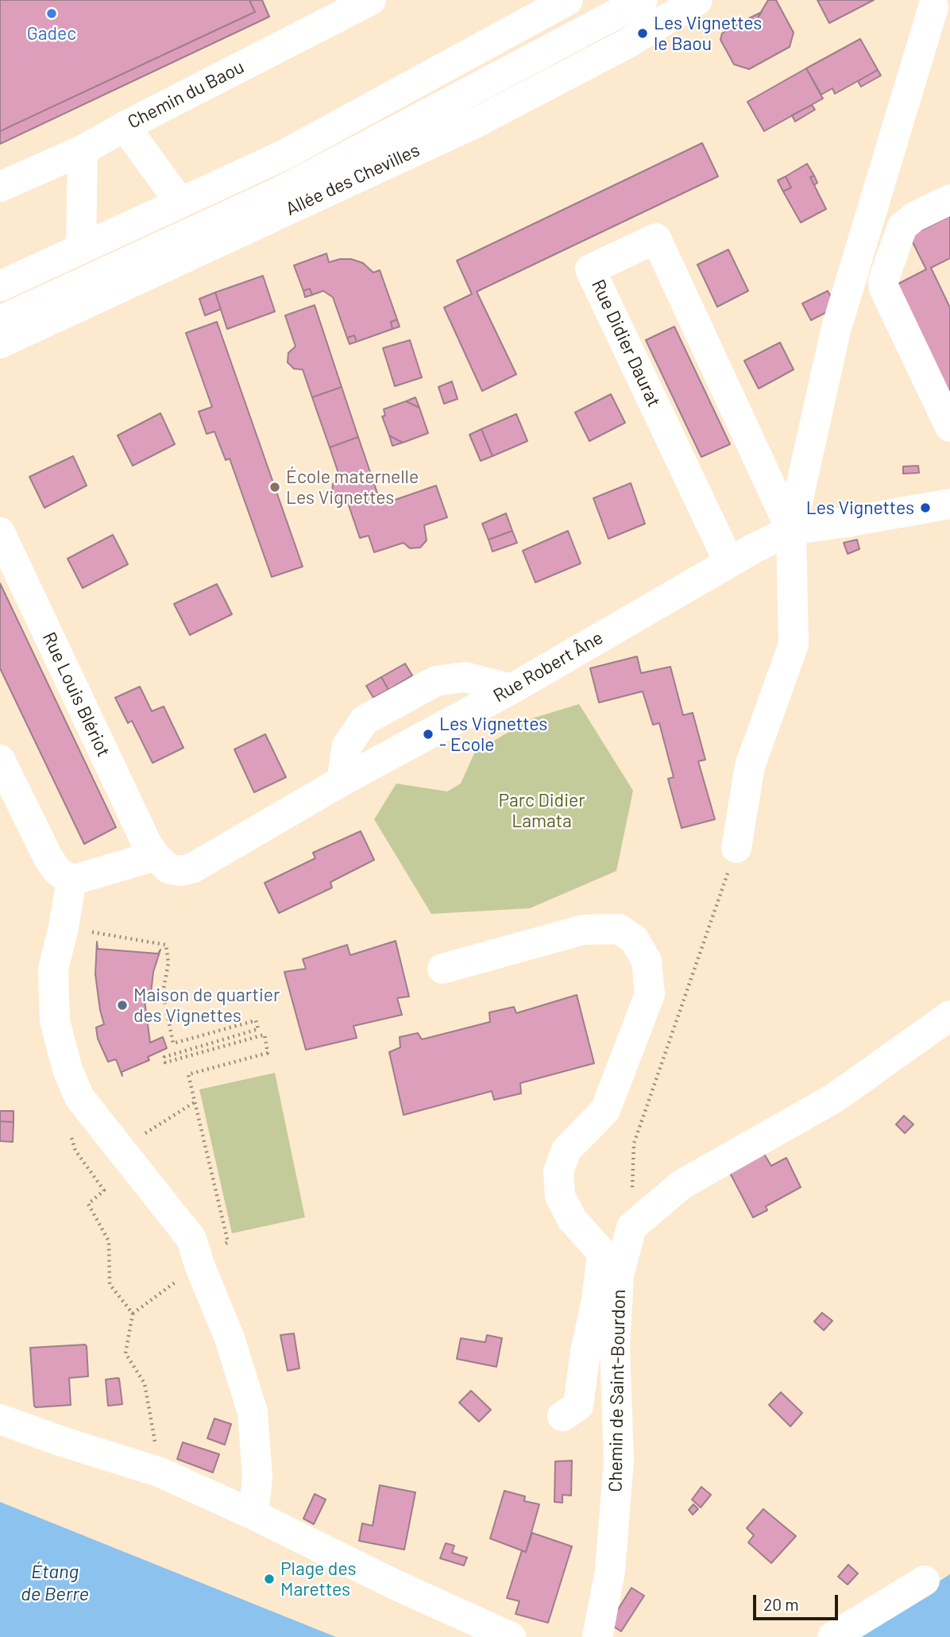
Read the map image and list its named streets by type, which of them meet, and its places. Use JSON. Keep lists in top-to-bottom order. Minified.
{"streets":{"street":["Chemin du Baou","Allée des Chevilles","Rue Didier Daurat","Rue Robert Âne","Rue Louis Blériot","Chemin de Saint-Bourdon"]},"crossings":[["Rue Didier Daurat","Rue Robert Âne"],["Rue Robert Âne","Rue Louis Blériot"]],"water":["Étang de Berre"],"parks":["Parc Didier Lamata"],"places":["Gadec","Les Vignettes le Baou","École maternelle Les Vignettes","Les Vignettes","Les Vignettes - Ecole","Maison de quartier des Vignettes","Plage des Marettes"],"scale_bar":"20 m"}
